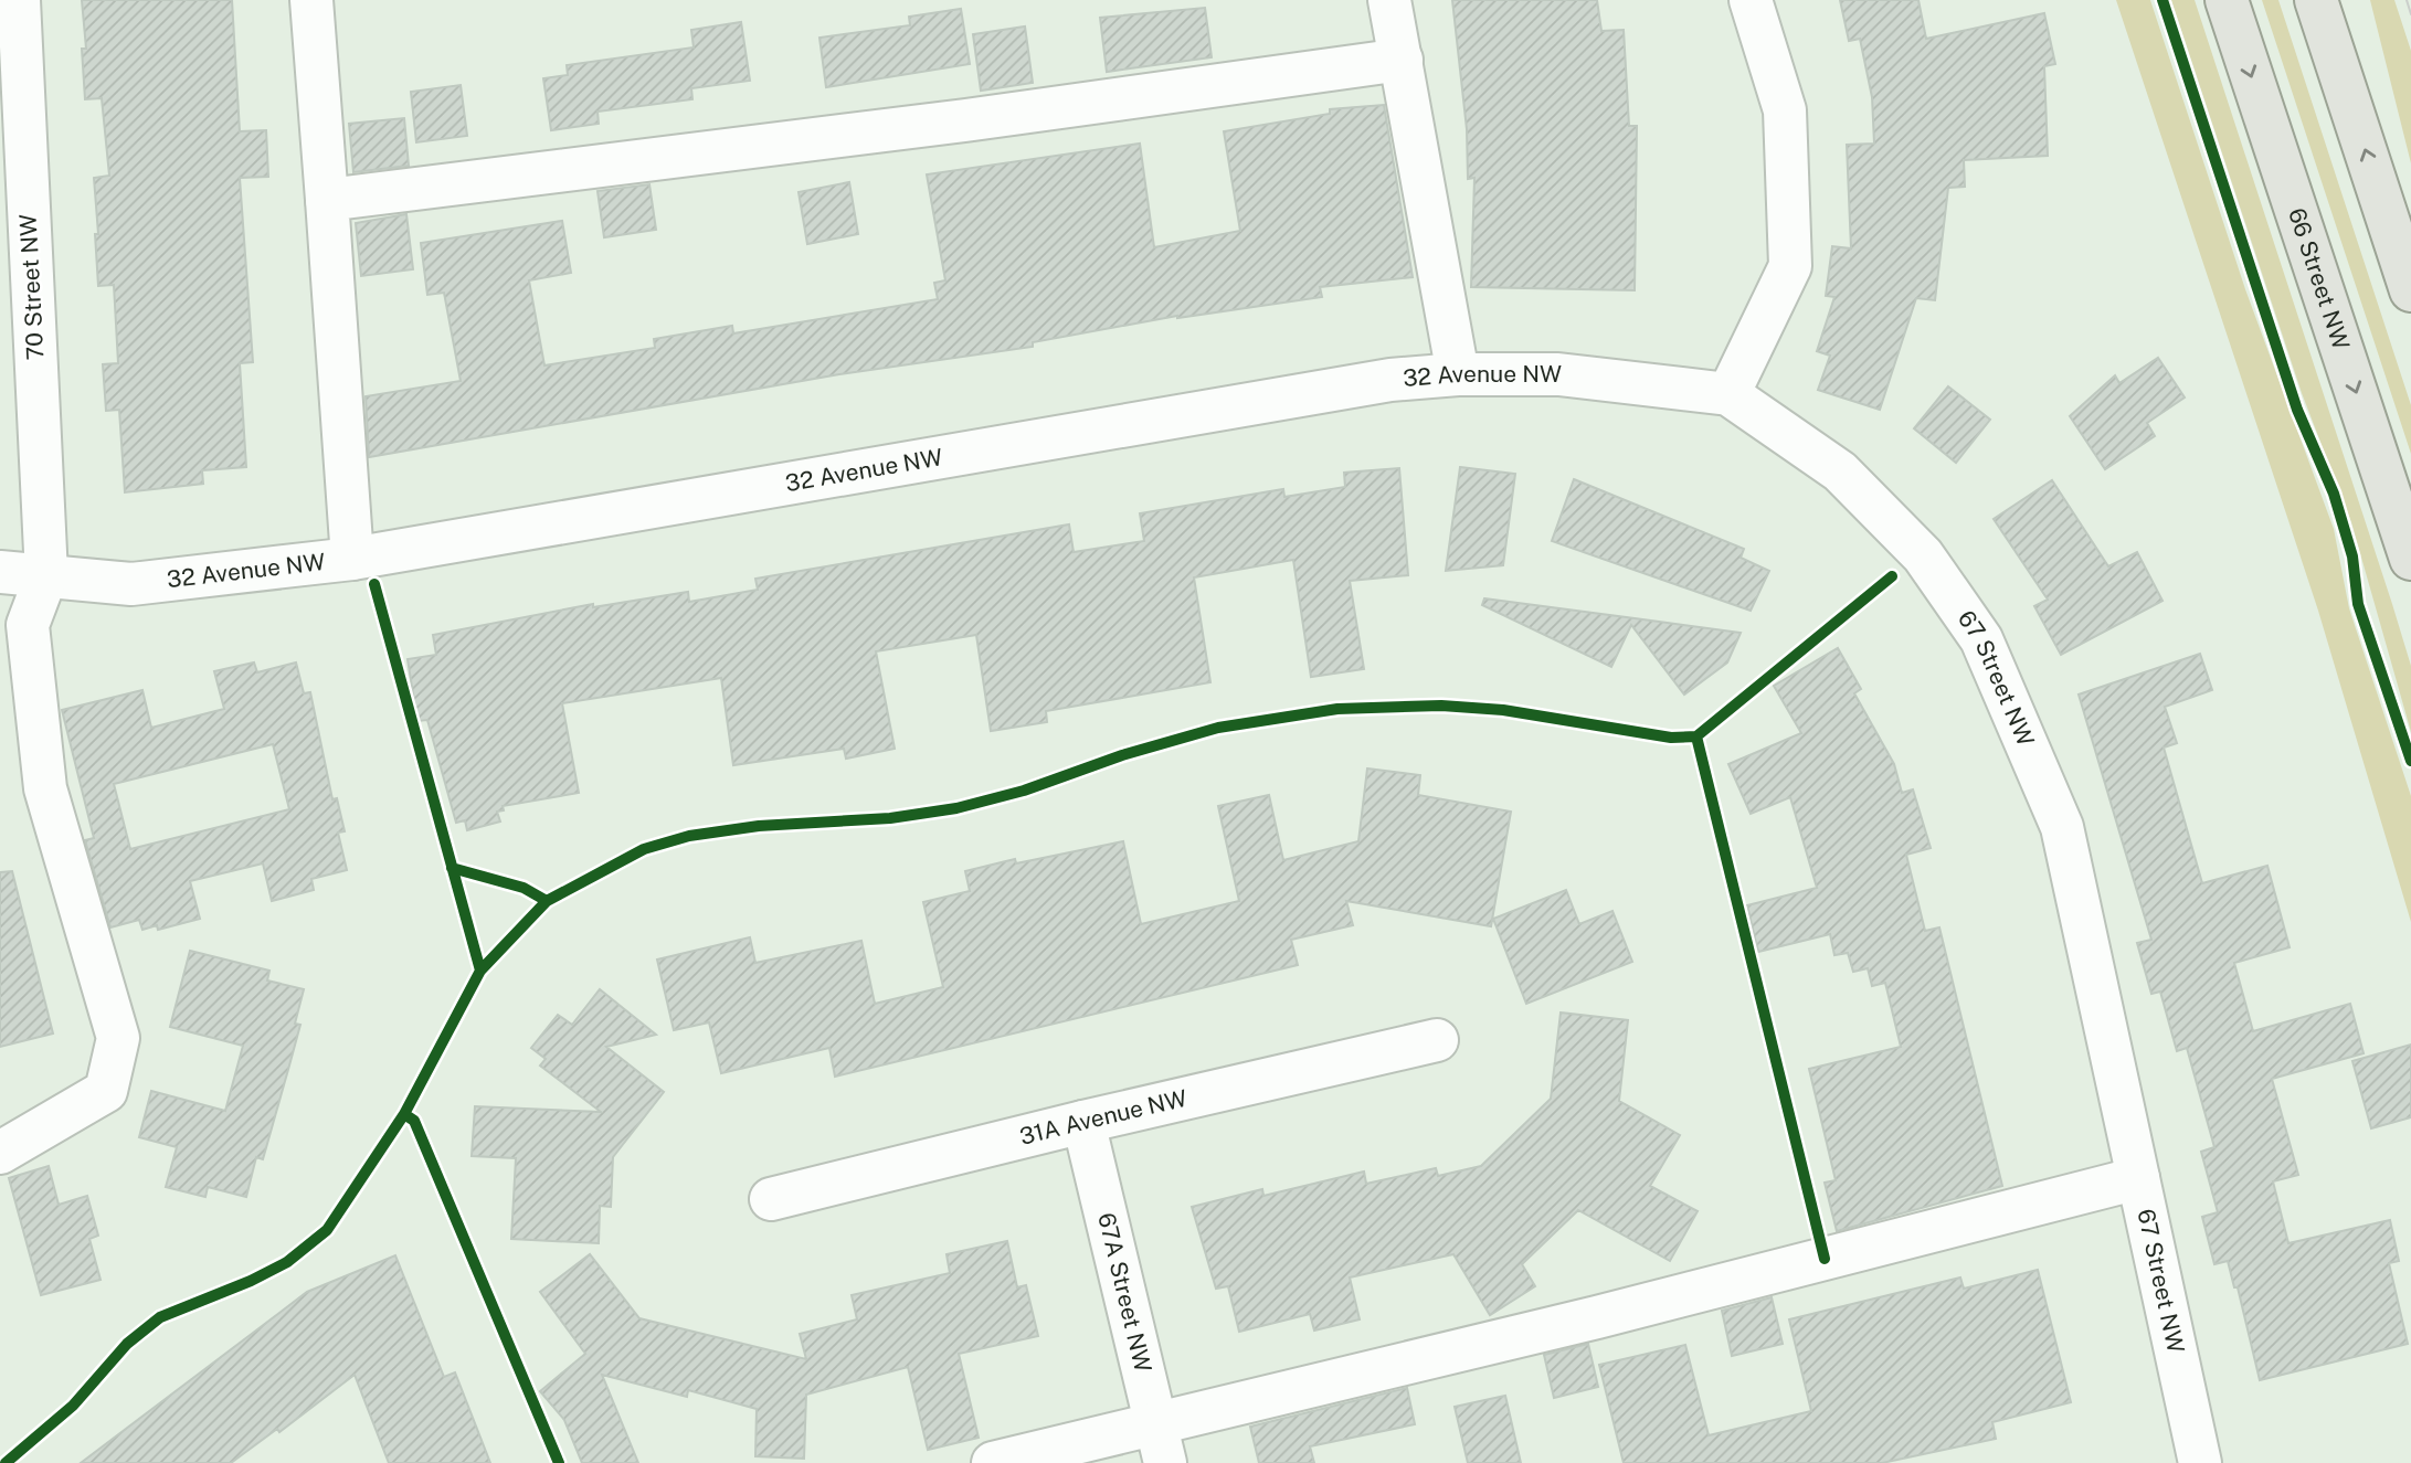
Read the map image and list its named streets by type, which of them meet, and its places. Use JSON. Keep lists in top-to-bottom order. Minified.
{"streets":{"main road":["66 Street NW"],"street":["70 Street NW","32 Avenue NW","67 Street NW","31A Avenue NW","67A Street NW"]},"crossings":[["70 Street NW","32 Avenue NW"],["32 Avenue NW","67 Street NW"],["31A Avenue NW","67A Street NW"]]}
